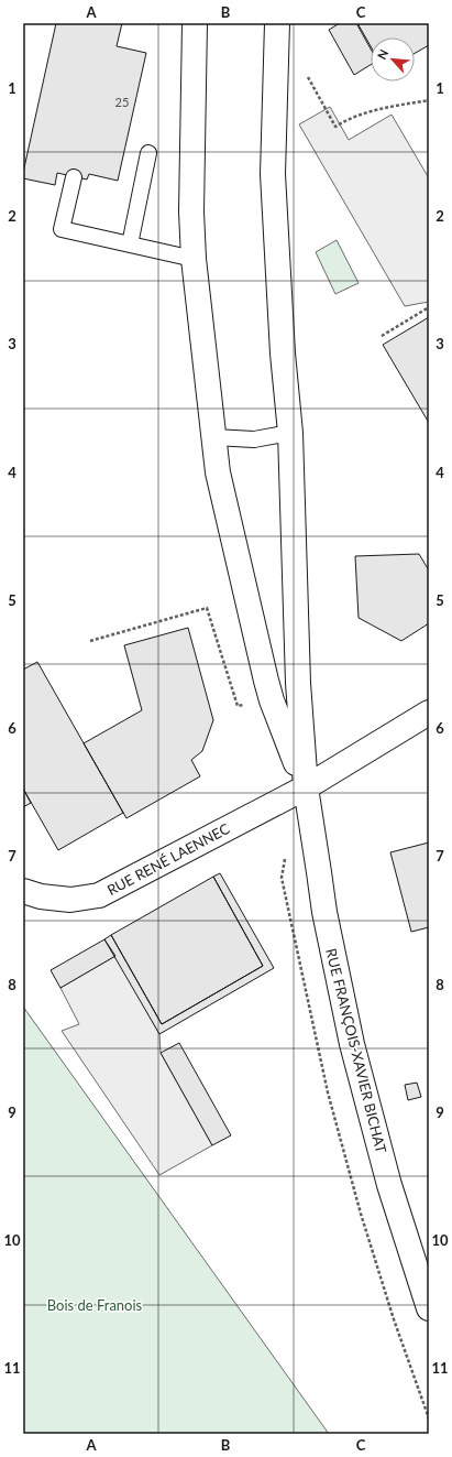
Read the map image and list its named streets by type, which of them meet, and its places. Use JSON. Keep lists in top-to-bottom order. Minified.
{"streets":{"street":["RUE RENÉ LAENNEC","RUE FRANÇOIS-XAVIER BICHAT"]},"crossings":[["RUE RENÉ LAENNEC","RUE FRANÇOIS-XAVIER BICHAT"]],"parks":["Bois de Franois"],"house_numbers":["25"],"north":"top left","grid":{"columns":["A","B","C"],"rows":["1","2","3","4","5","6","7","8","9","10","11"]}}
